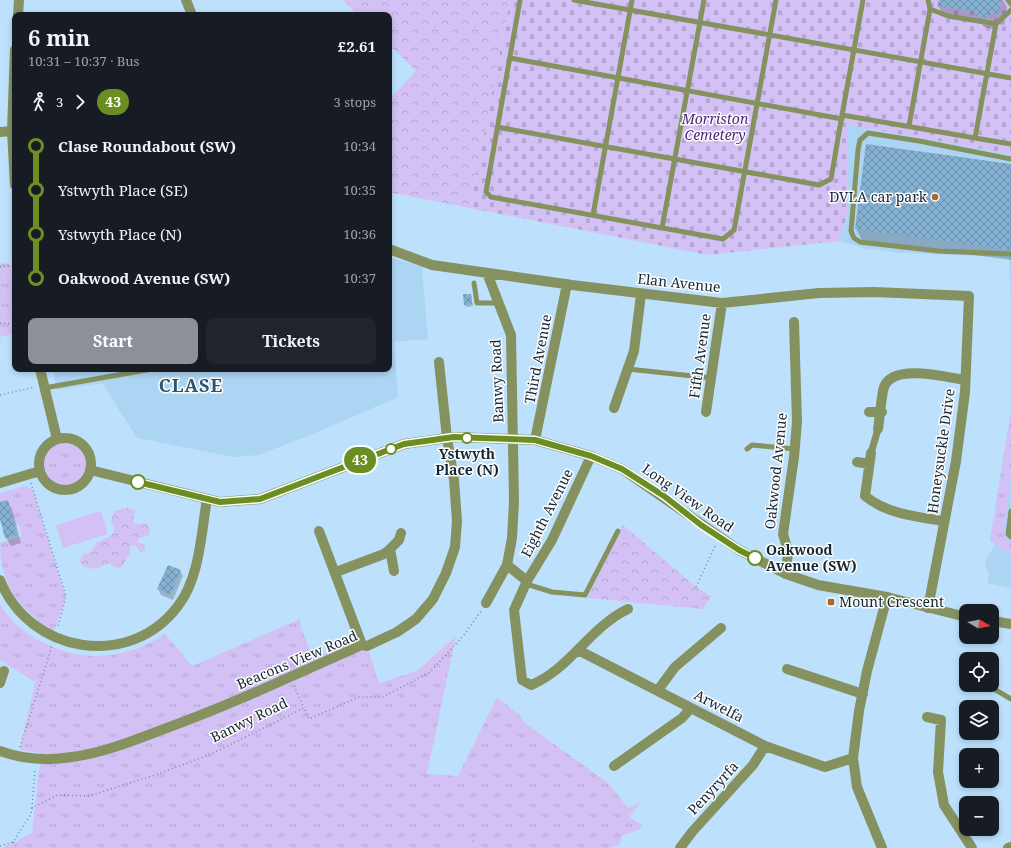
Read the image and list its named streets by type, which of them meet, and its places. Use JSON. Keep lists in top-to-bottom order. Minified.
{"streets":{"street":["Elan Avenue","Fifth Avenue","Third Avenue","Banwy Road","Honeysuckle Drive","Oakwood Avenue","Long View Road","Eighth Avenue","Beacons View Road","Arwelfa","Penyryrfa"]},"crossings":[["Elan Avenue","Fifth Avenue"],["Elan Avenue","Third Avenue"],["Elan Avenue","Banwy Road"],["Elan Avenue","Honeysuckle Drive"],["Third Avenue","Long View Road"],["Banwy Road","Long View Road"],["Honeysuckle Drive","Long View Road"],["Oakwood Avenue","Long View Road"],["Long View Road","Eighth Avenue"],["Long View Road","Beacons View Road"],["Eighth Avenue","Arwelfa"],["Arwelfa","Penyryrfa"]],"districts":["CLASE"],"parks":["Morriston Cemetery"],"places":{"other":["DVLA car park","Ystwyth Place (N)","Oakwood Avenue (SW)"],"transit":["Mount Crescent"]},"lines":["bus line 43"],"north":"right","page":{"on_map":"43","heading":["6 min","10:31 – 10:37 · Bus","£2.61"],"legs":["3","43","3 stops"],"list":[{"name":"Clase Roundabout (SW)","value":"10:34"},{"name":"Ystwyth Place (SE)","value":"10:35"},{"name":"Ystwyth Place (N)","value":"10:36"},{"name":"Oakwood Avenue (SW)","value":"10:37"}],"buttons":["Start","Tickets"],"map_buttons":["+","−"]}}
